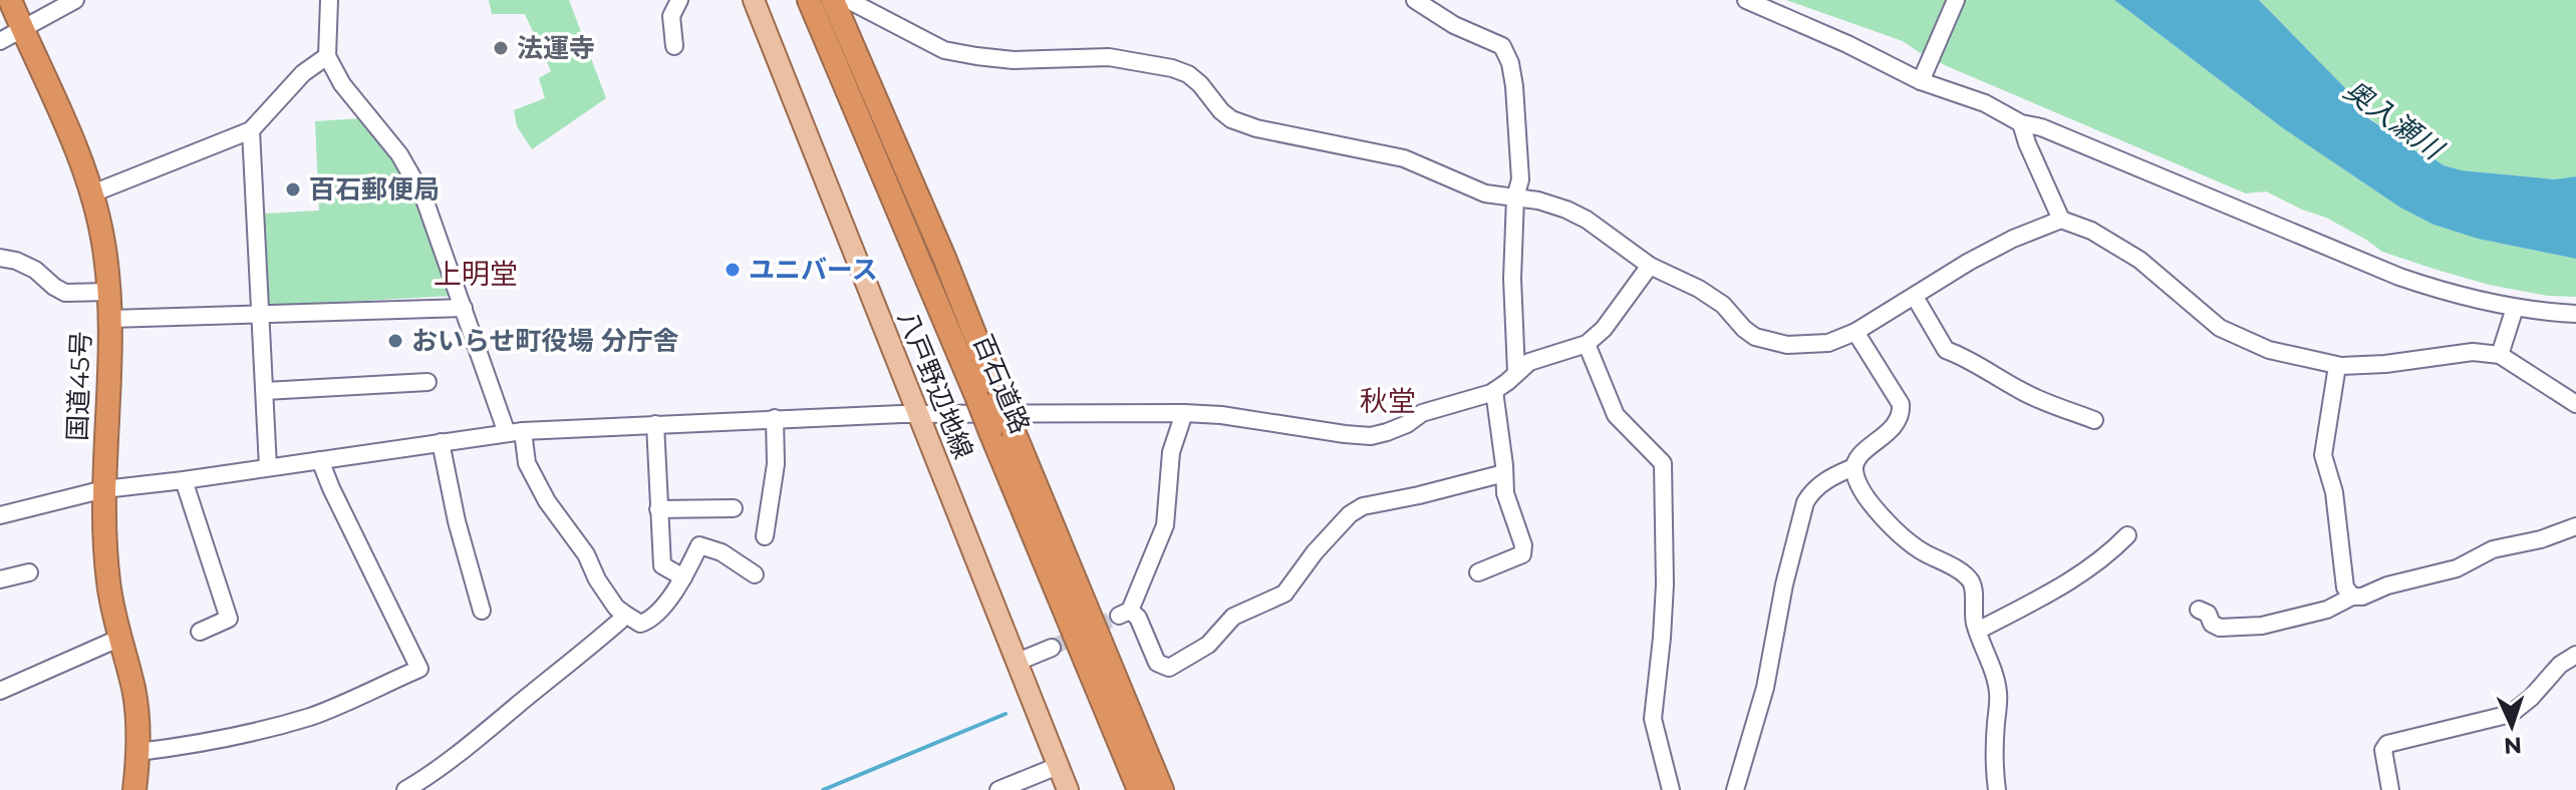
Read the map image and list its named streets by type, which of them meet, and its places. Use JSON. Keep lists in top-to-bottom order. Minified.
{"streets":{"highway":["百石道路","国道45号"],"main road":["八戸野辺地線"]},"districts":["上明堂","秋堂"],"water":["奥入瀬川"],"places":["法運寺","百石郵便局","ユニバース","おいらせ町役場 分庁舎"],"north":"bottom"}
